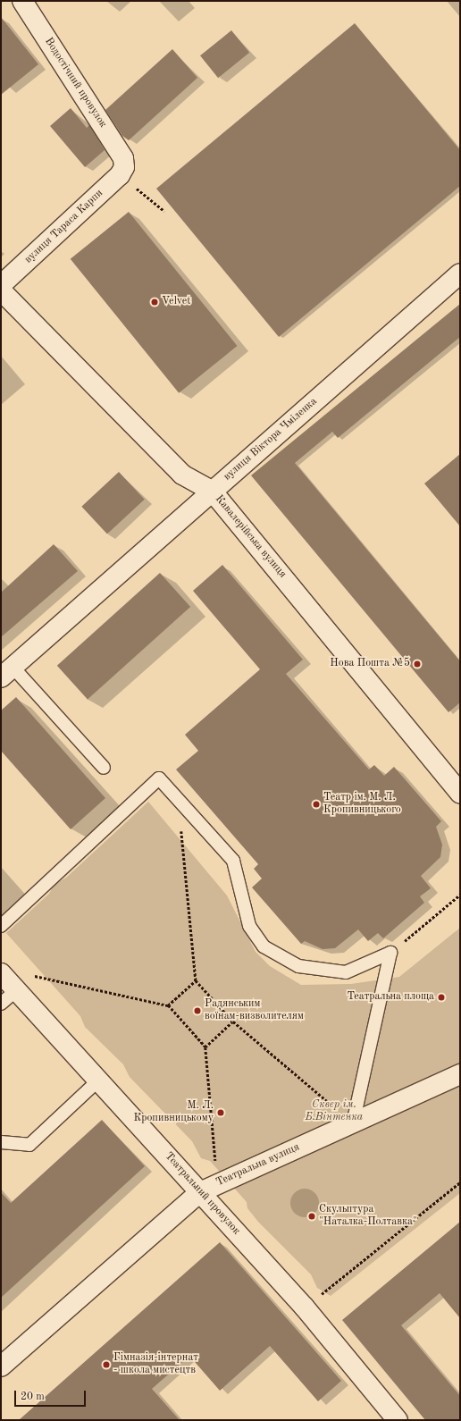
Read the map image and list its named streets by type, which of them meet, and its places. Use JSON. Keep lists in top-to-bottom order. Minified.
{"streets":{"street":["Водостічний провулок","вулиця Тараса Карпи","вулиця Віктора Чміленка","Кавалерійська вулиця","Театральна вулиця","Театральний провулок"]},"crossings":[["Водостічний провулок","вулиця Тараса Карпи"],["вулиця Віктора Чміленка","Кавалерійська вулиця"],["Театральна вулиця","Театральний провулок"]],"parks":["Сквер ім. Б.Вінтенка"],"places":["Velvet","Нова Пошта №5","Театр ім. М. Л. Кропивницького","Театральна площа","Радянським воїнам-визволителям","М. Л. Кропивницькому","Скульптура \"Наталка-Полтавка\"","Гімназія-інтернат - школа мистецтв"],"scale_bar":"20 m"}
